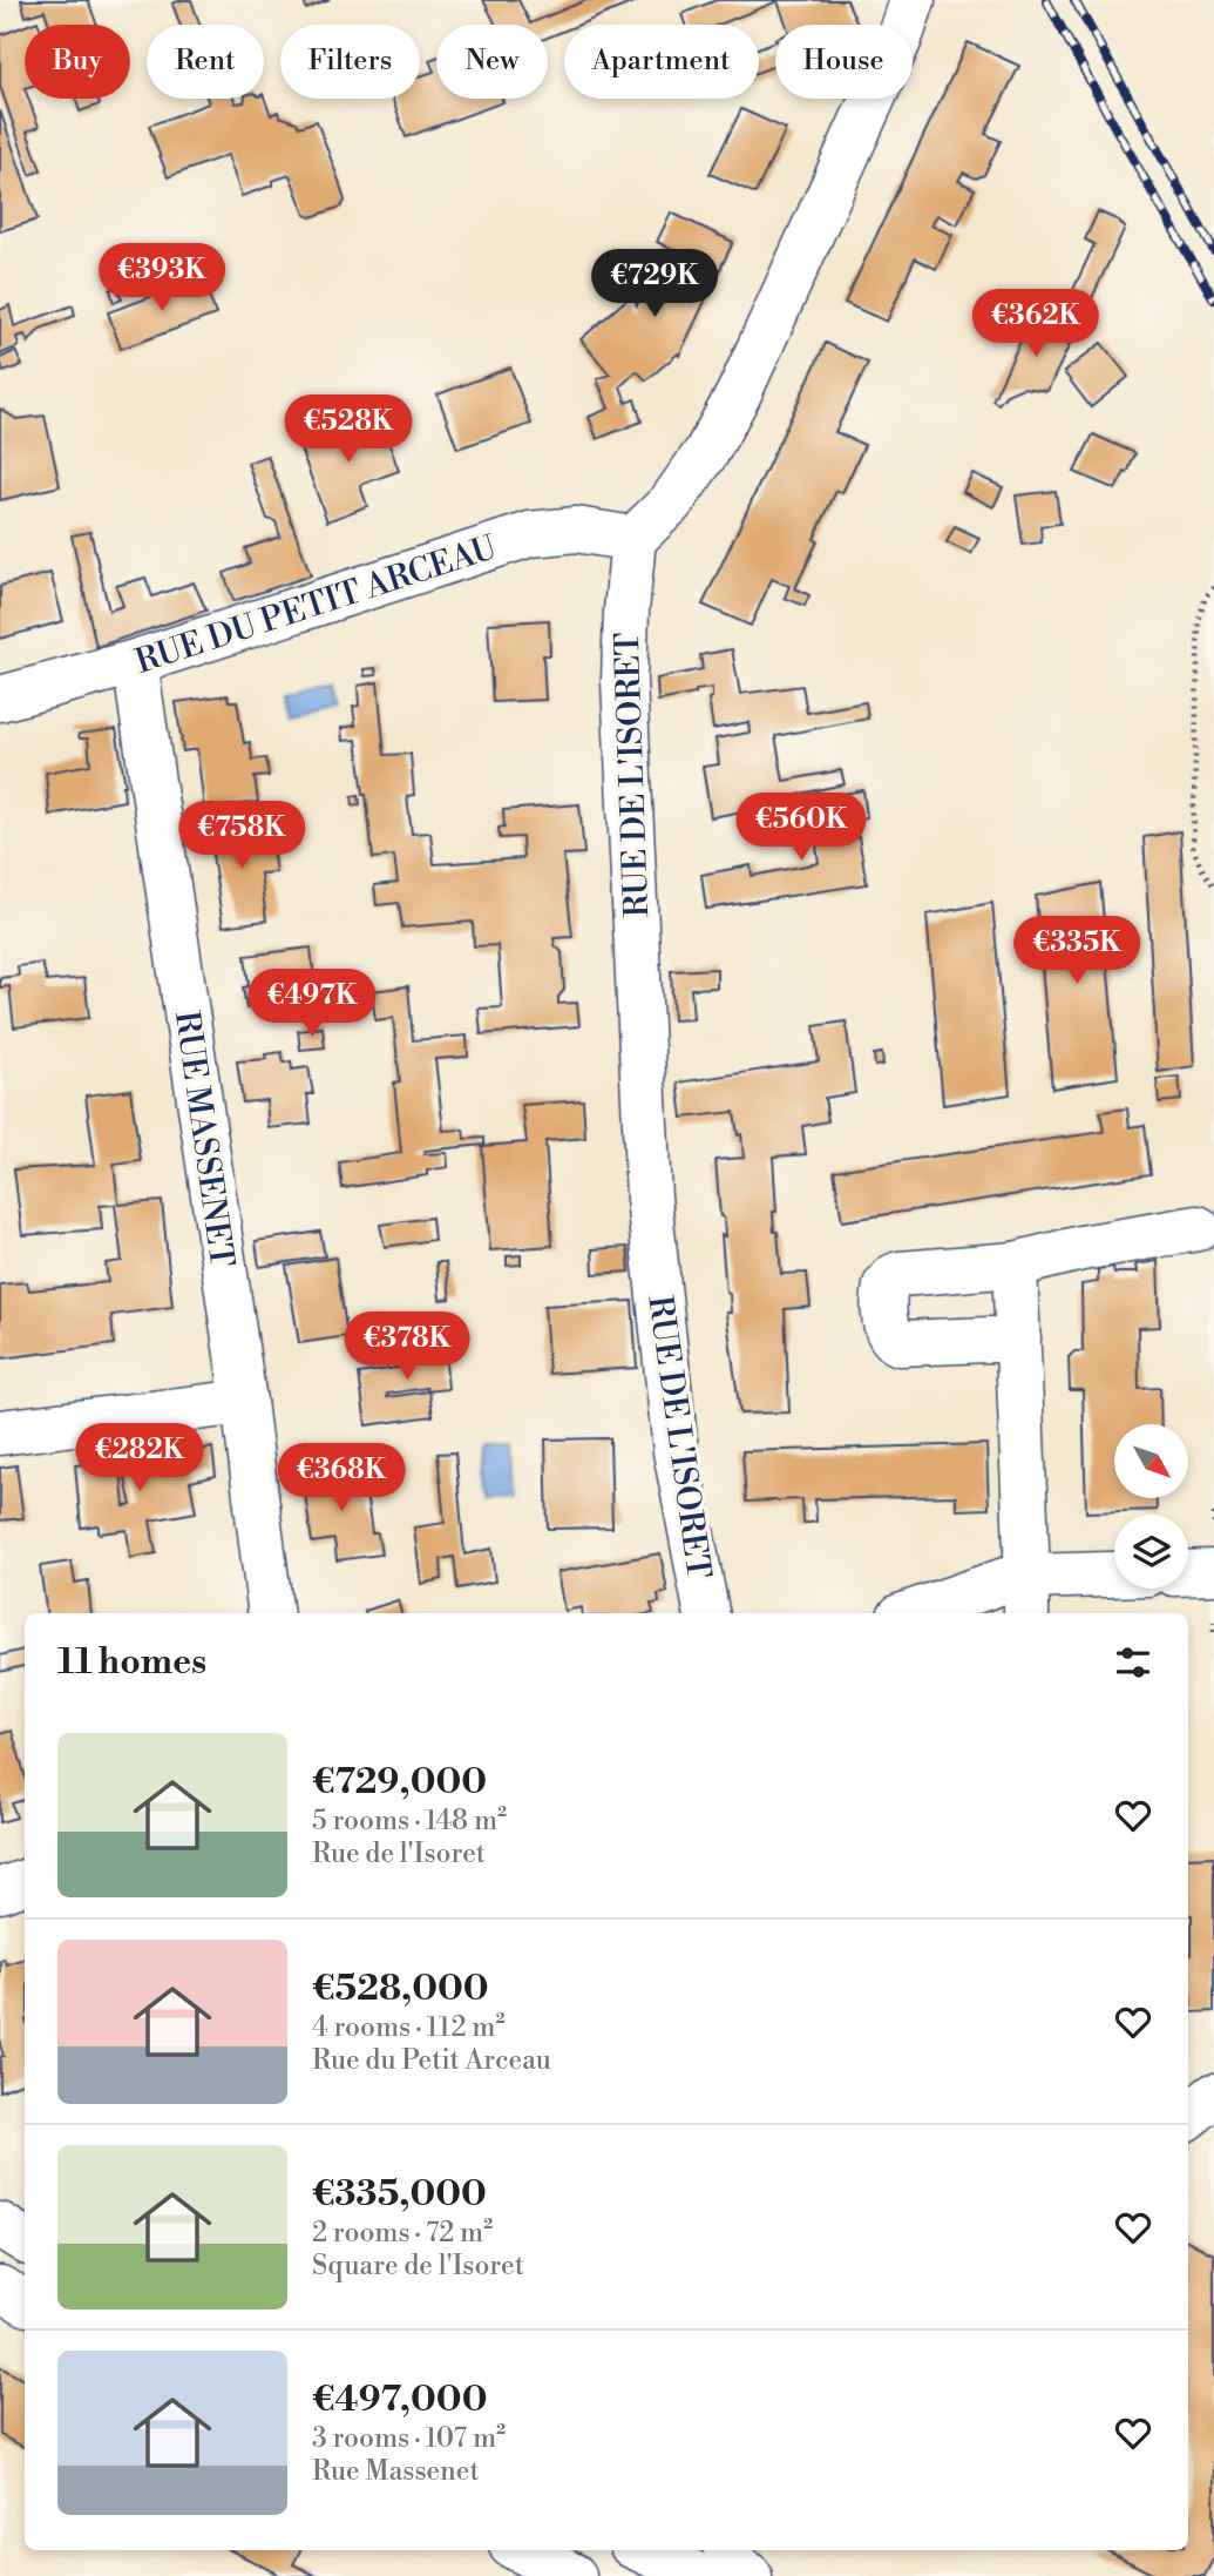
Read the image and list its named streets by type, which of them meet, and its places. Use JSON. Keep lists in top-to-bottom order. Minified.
{"streets":{"street":["RUE DU PETIT ARCEAU","RUE DE L'ISORET","RUE MASSENET"]},"crossings":[["RUE DU PETIT ARCEAU","RUE DE L'ISORET"],["RUE DU PETIT ARCEAU","RUE MASSENET"]],"north":"bottom right","page":{"chip":["Buy","Rent","Filters","New","Apartment","House"],"price":["€393K","€729K","€362K","€528K","€560K","€758K","€335K","€497K","€378K","€282K","€368K"],"heading":"11 homes","list":[{"name":"€729,000","note":"5 rooms · 148 m² · Rue de l'Isoret"},{"name":"€528,000","note":"4 rooms · 112 m² · Rue du Petit Arceau"},{"name":"€335,000","note":"2 rooms · 72 m² · Square de l'Isoret"},{"name":"€497,000","note":"3 rooms · 107 m² · Rue Massenet"}]}}
